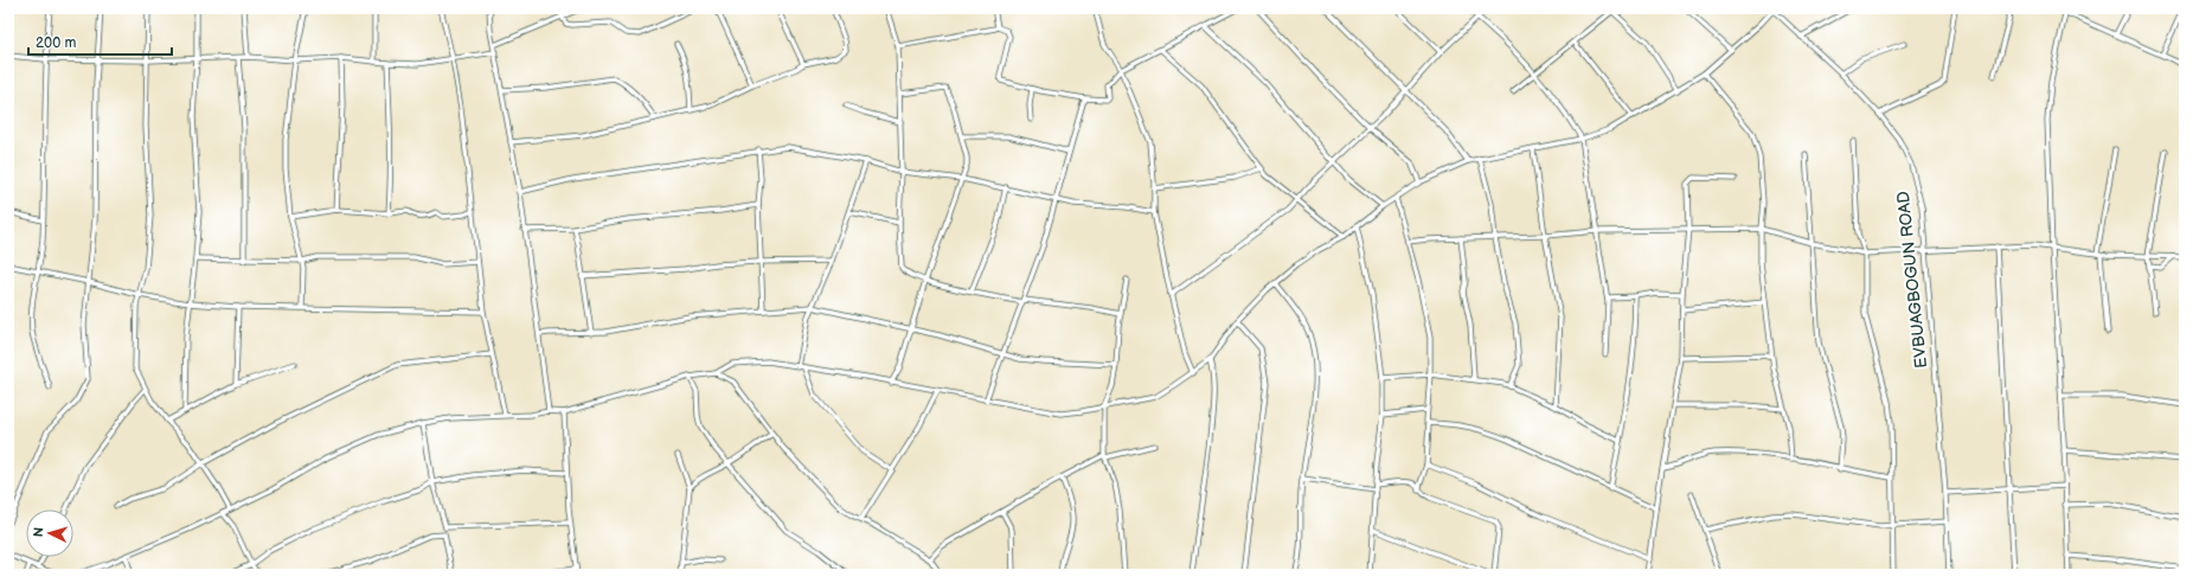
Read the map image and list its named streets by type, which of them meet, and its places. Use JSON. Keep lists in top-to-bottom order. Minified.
{"streets":{"street":["EVBUAGBOGUN ROAD"]},"scale_bar":"200 m","north":"left"}
